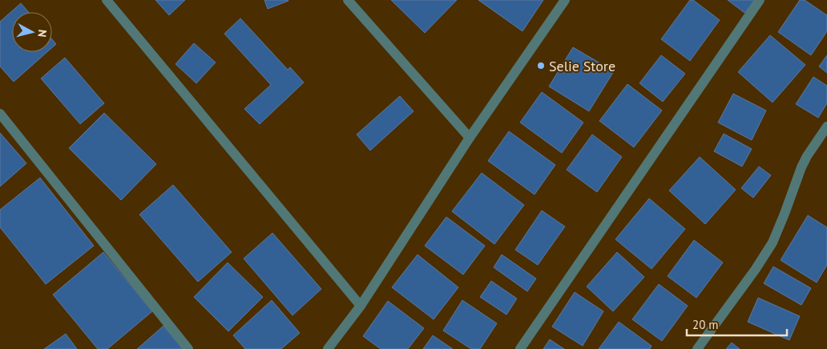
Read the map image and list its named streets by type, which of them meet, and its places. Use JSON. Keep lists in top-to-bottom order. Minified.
{"places":["Selie Store"],"scale_bar":"20 m","north":"right"}
